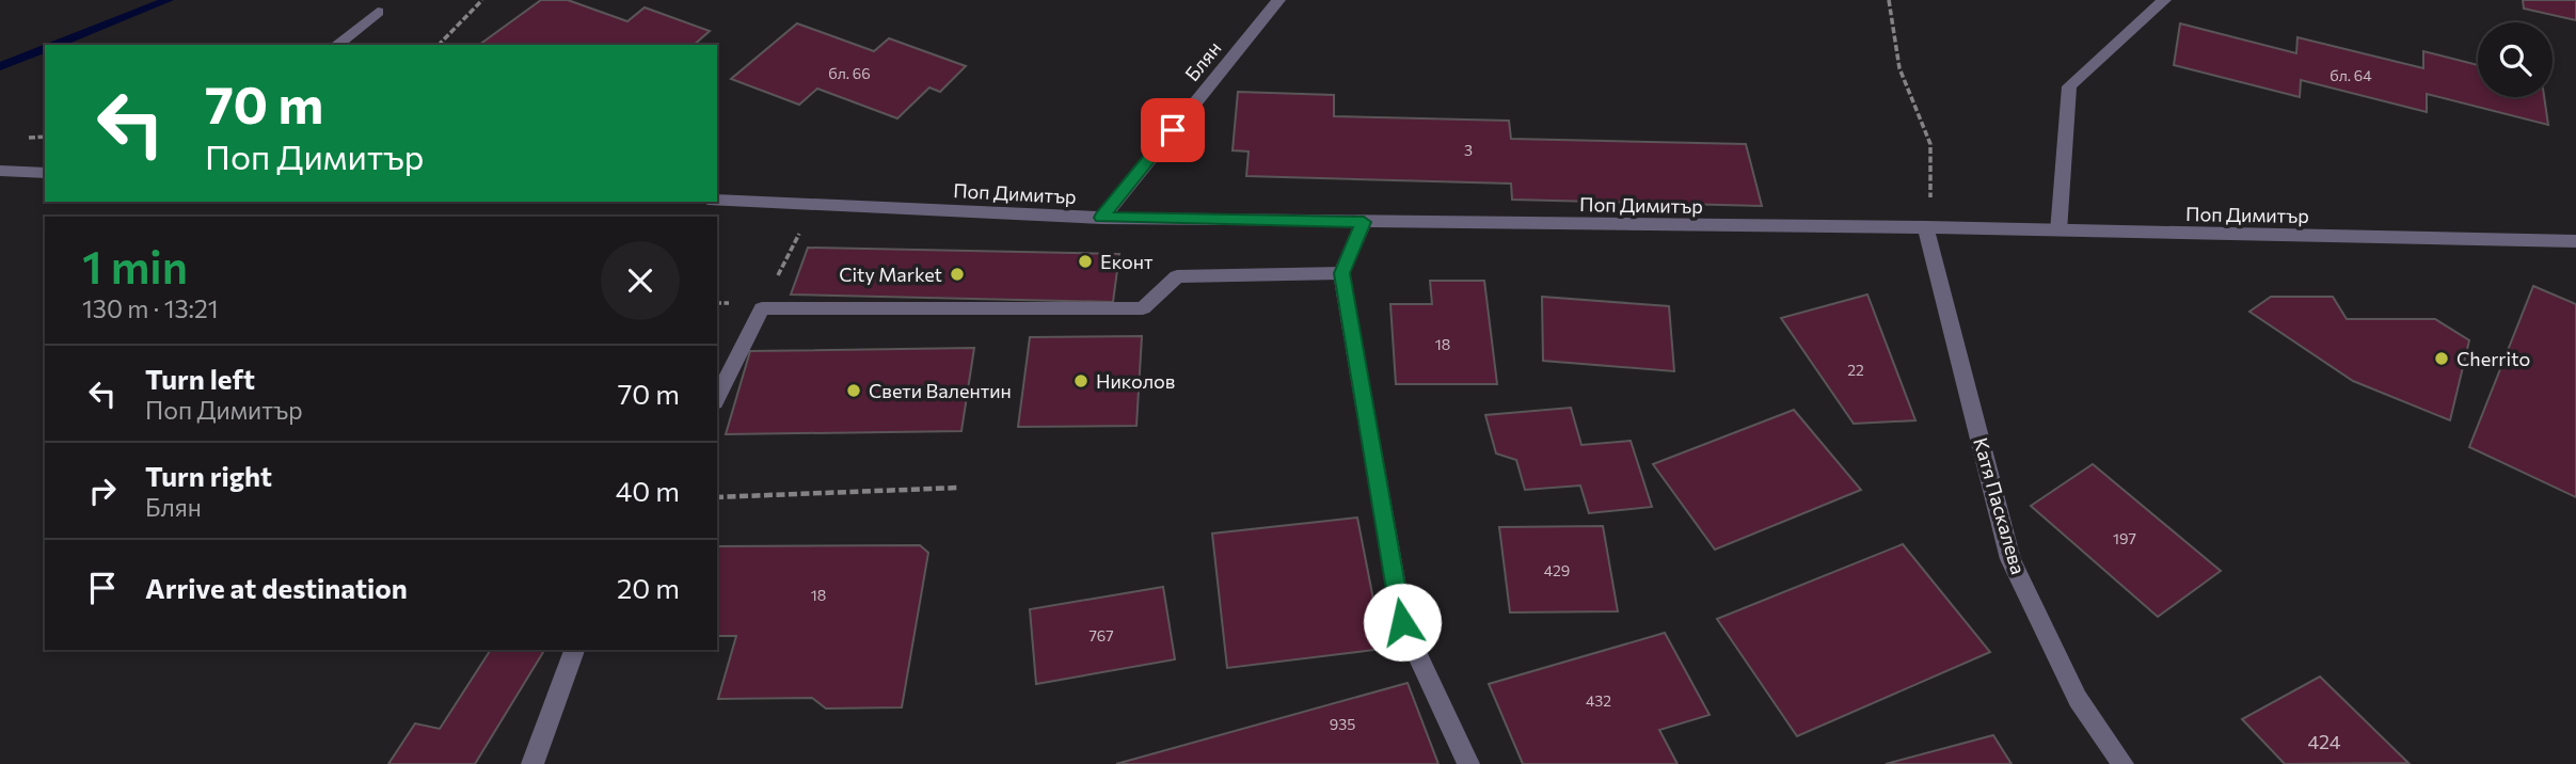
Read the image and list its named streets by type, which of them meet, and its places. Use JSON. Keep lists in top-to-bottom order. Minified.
{"streets":{"street":["Блян","Поп Димитър","Катя Паскалева"]},"crossings":[["Блян","Поп Димитър"],["Поп Димитър","Катя Паскалева"]],"places":["Еконт","City Market","Cherrito","Николов","Свети Валентин"],"house_numbers":["бл. 66","бл. 64","3","18","22","197","429","18","767","432","935","424"],"page":{"turn":["70 m","Поп Димитър"],"heading":["1 min","130 m · 13:21"],"list":[{"name":"Turn left","note":"Поп Димитър","value":"70 m"},{"name":"Turn right","note":"Блян","value":"40 m"},{"name":"Arrive at destination","value":"20 m"}]}}
